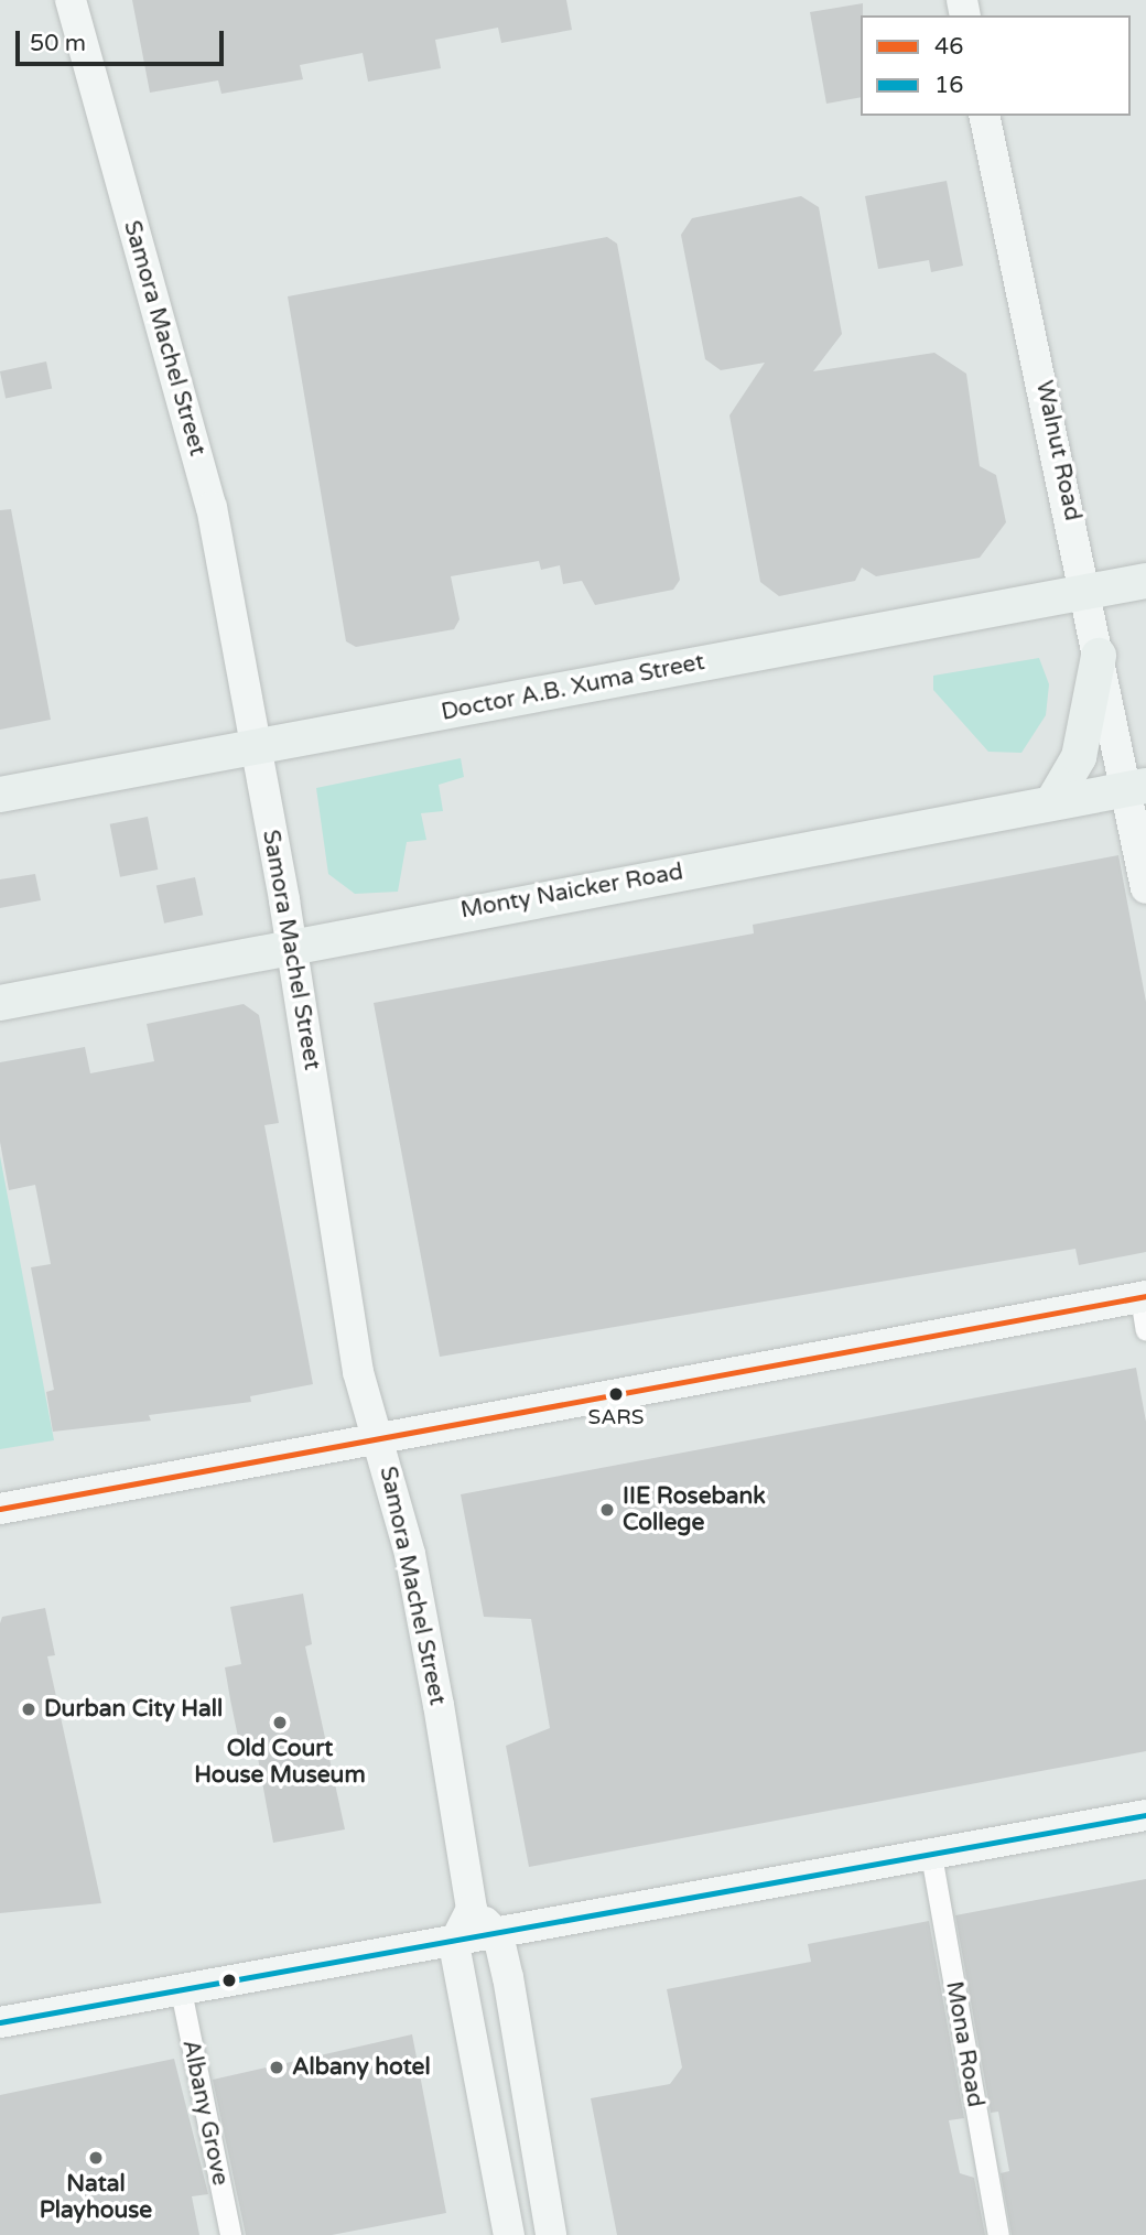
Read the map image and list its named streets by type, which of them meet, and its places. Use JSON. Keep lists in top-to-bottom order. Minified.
{"streets":{"main road":["Samora Machel Street","Walnut Road","Doctor A.B. Xuma Street","Monty Naicker Road"],"street":["Mona Road","Albany Grove"]},"crossings":[["Samora Machel Street","Doctor A.B. Xuma Street"],["Samora Machel Street","Monty Naicker Road"],["Walnut Road","Doctor A.B. Xuma Street"],["Walnut Road","Monty Naicker Road"]],"places":["SARS","IIE Rosebank College","Durban City Hall","Old Court House Museum","Albany hotel","Natal Playhouse"],"lines":["transit line 46","transit line 16"],"legend":["46","16"],"scale_bar":"50 m"}
